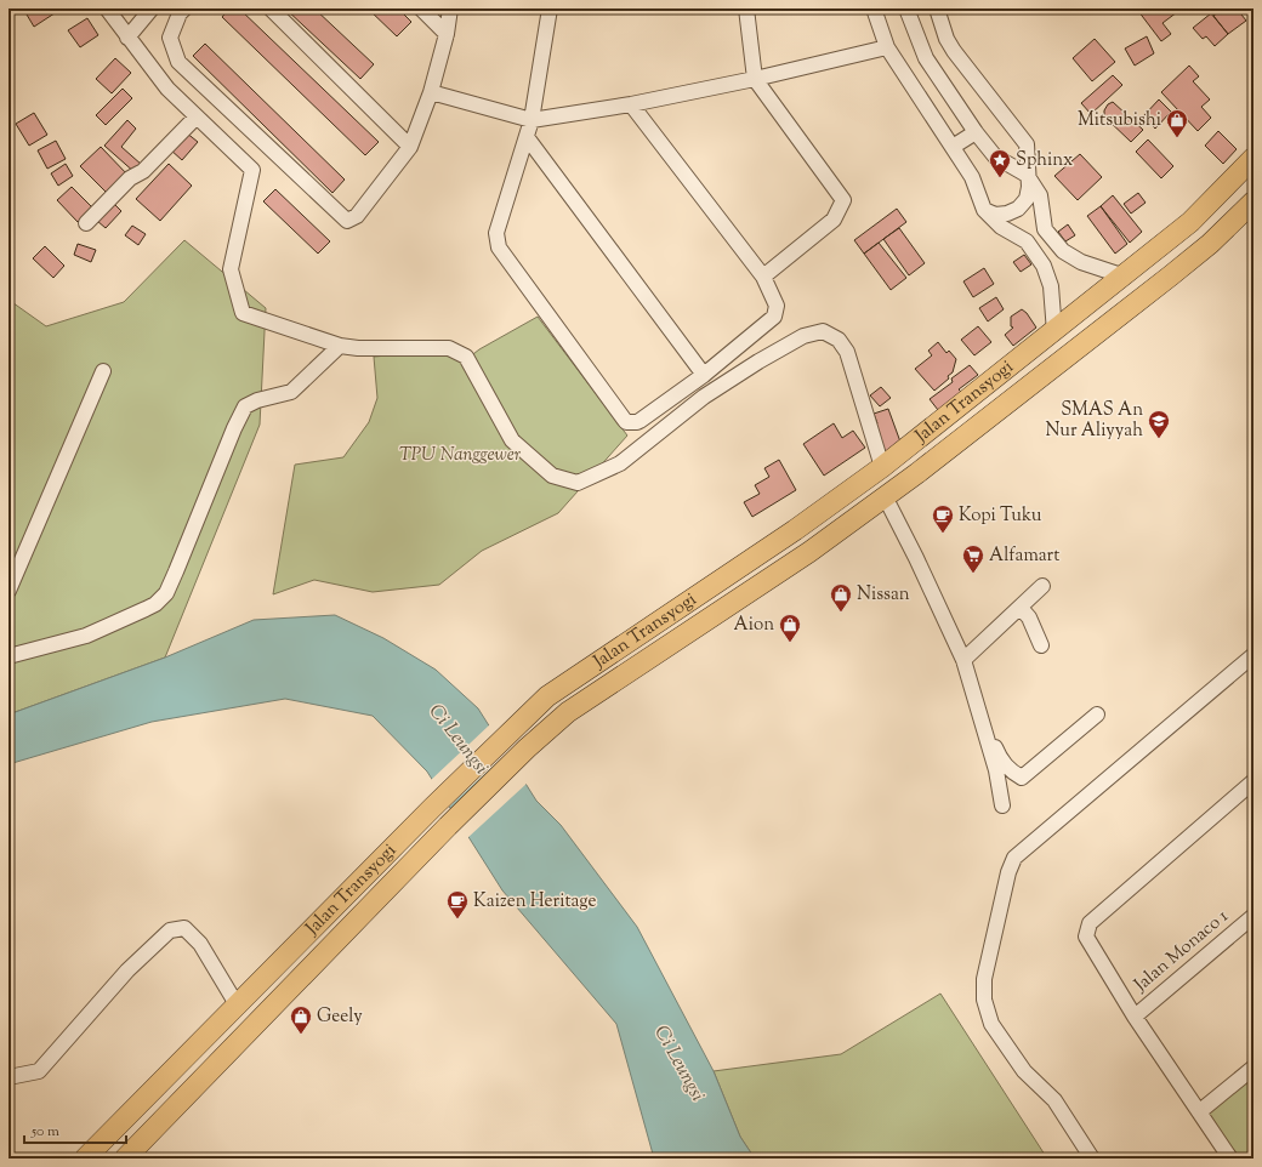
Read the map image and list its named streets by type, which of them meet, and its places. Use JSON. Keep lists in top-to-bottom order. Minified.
{"streets":{"highway":["Jalan Transyogi"],"street":["Jalan Monaco 1"]},"water":["Ci Leungsi"],"parks":["TPU Nanggewer"],"places":{"shop":["Mitsubishi","Nissan","Aion","Geely"],"place":["Sphinx"],"school or university":["SMAS An Nur Aliyyah"],"cafe":["Kopi Tuku","Kaizen Heritage"],"supermarket":["Alfamart"]},"scale_bar":"50 m"}
